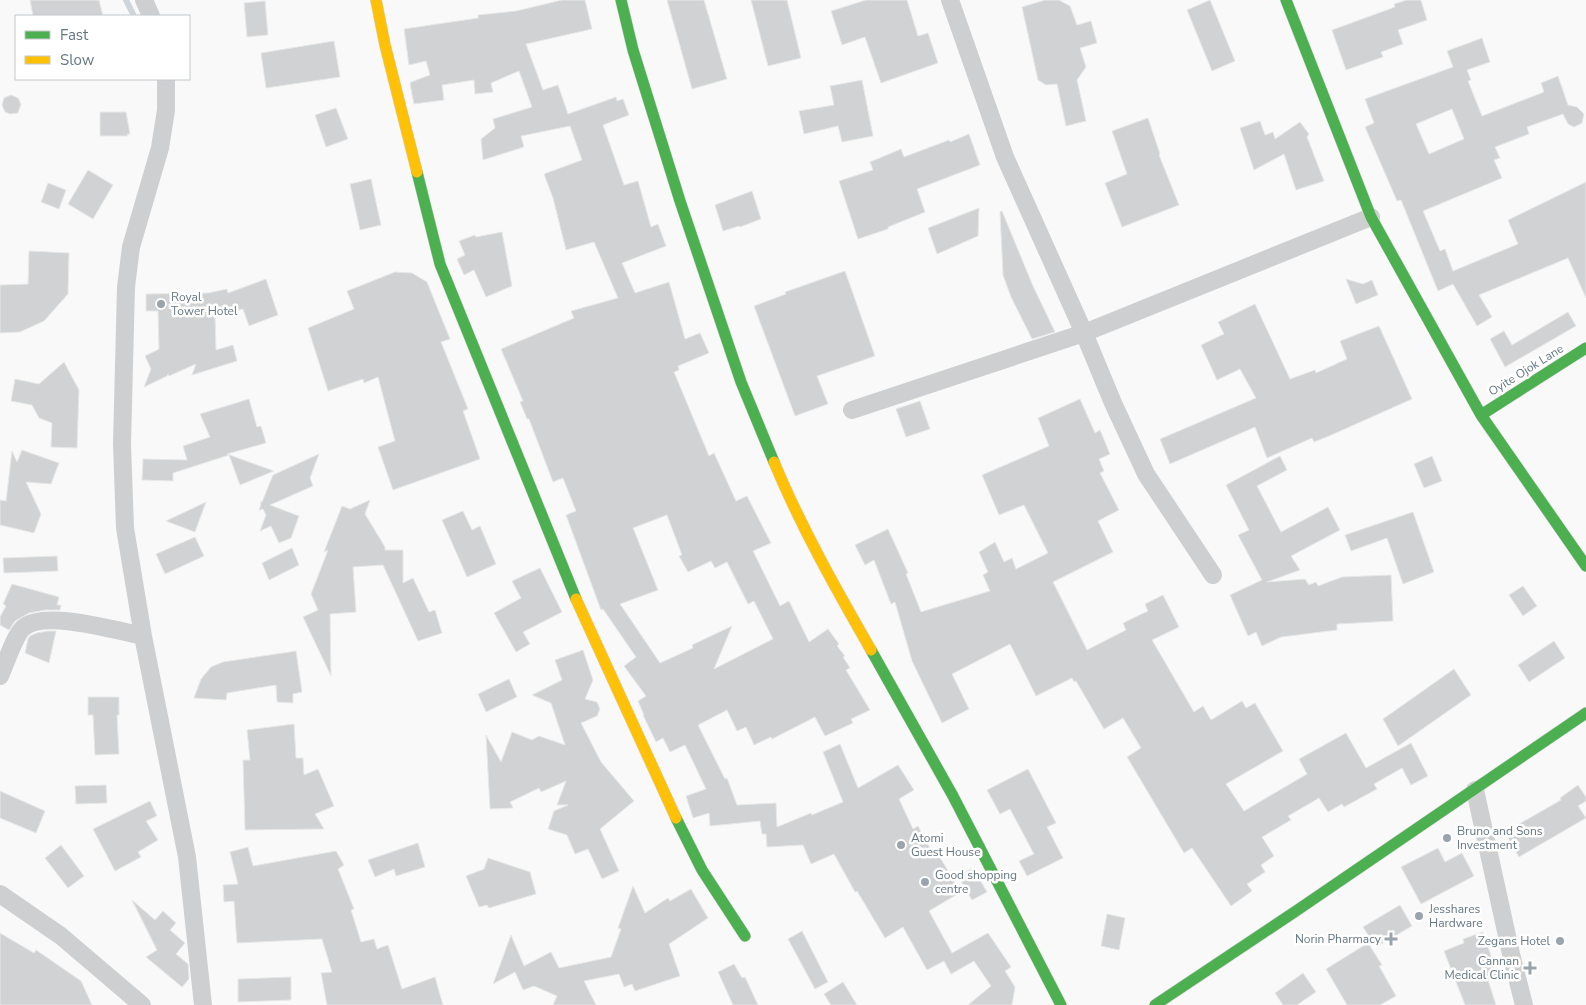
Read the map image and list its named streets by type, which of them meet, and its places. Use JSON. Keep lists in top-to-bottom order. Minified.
{"streets":{"street":["Oyite Ojok Lane"]},"places":{"other":["Royal Tower Hotel","Bruno and Sons Investment","Atomi Guest House","Good shopping centre","Jesshares Hardware","Zegans Hotel"],"health":["Norin Pharmacy","Cannan Medical Clinic"]},"legend":["Fast","Slow"]}
